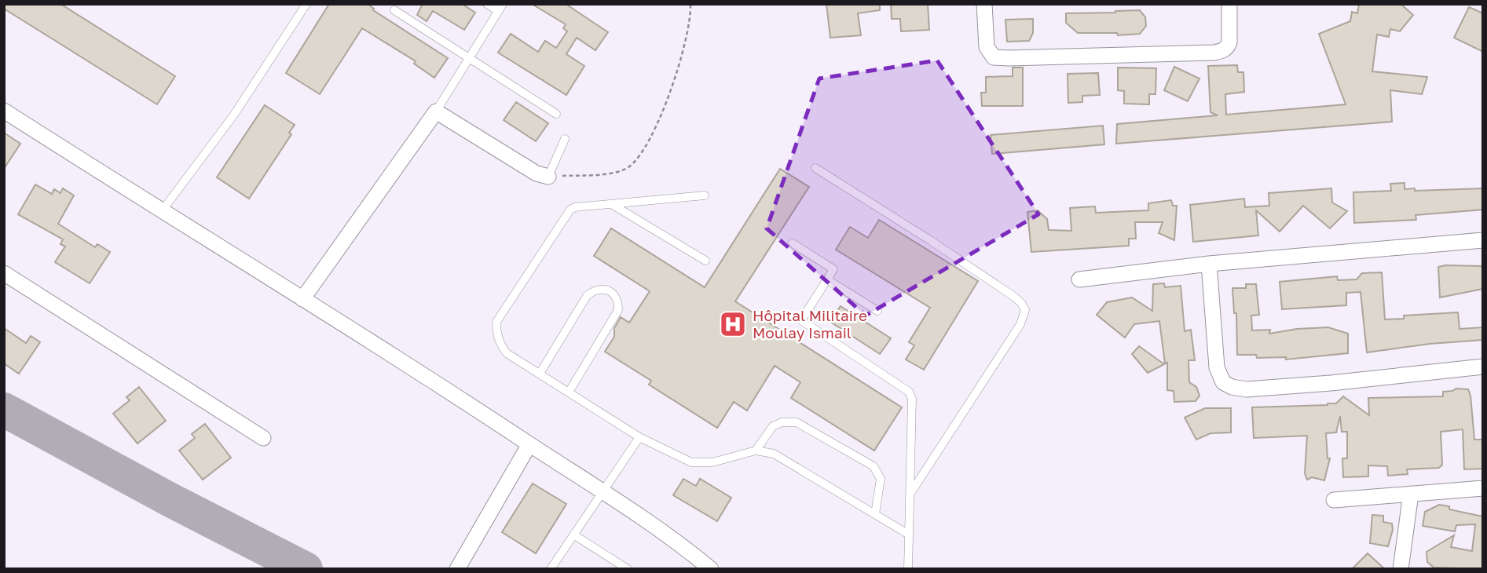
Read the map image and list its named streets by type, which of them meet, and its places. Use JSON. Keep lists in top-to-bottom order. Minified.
{"places":{"hospital":["Hôpital Militaire Moulay Ismail"]}}
